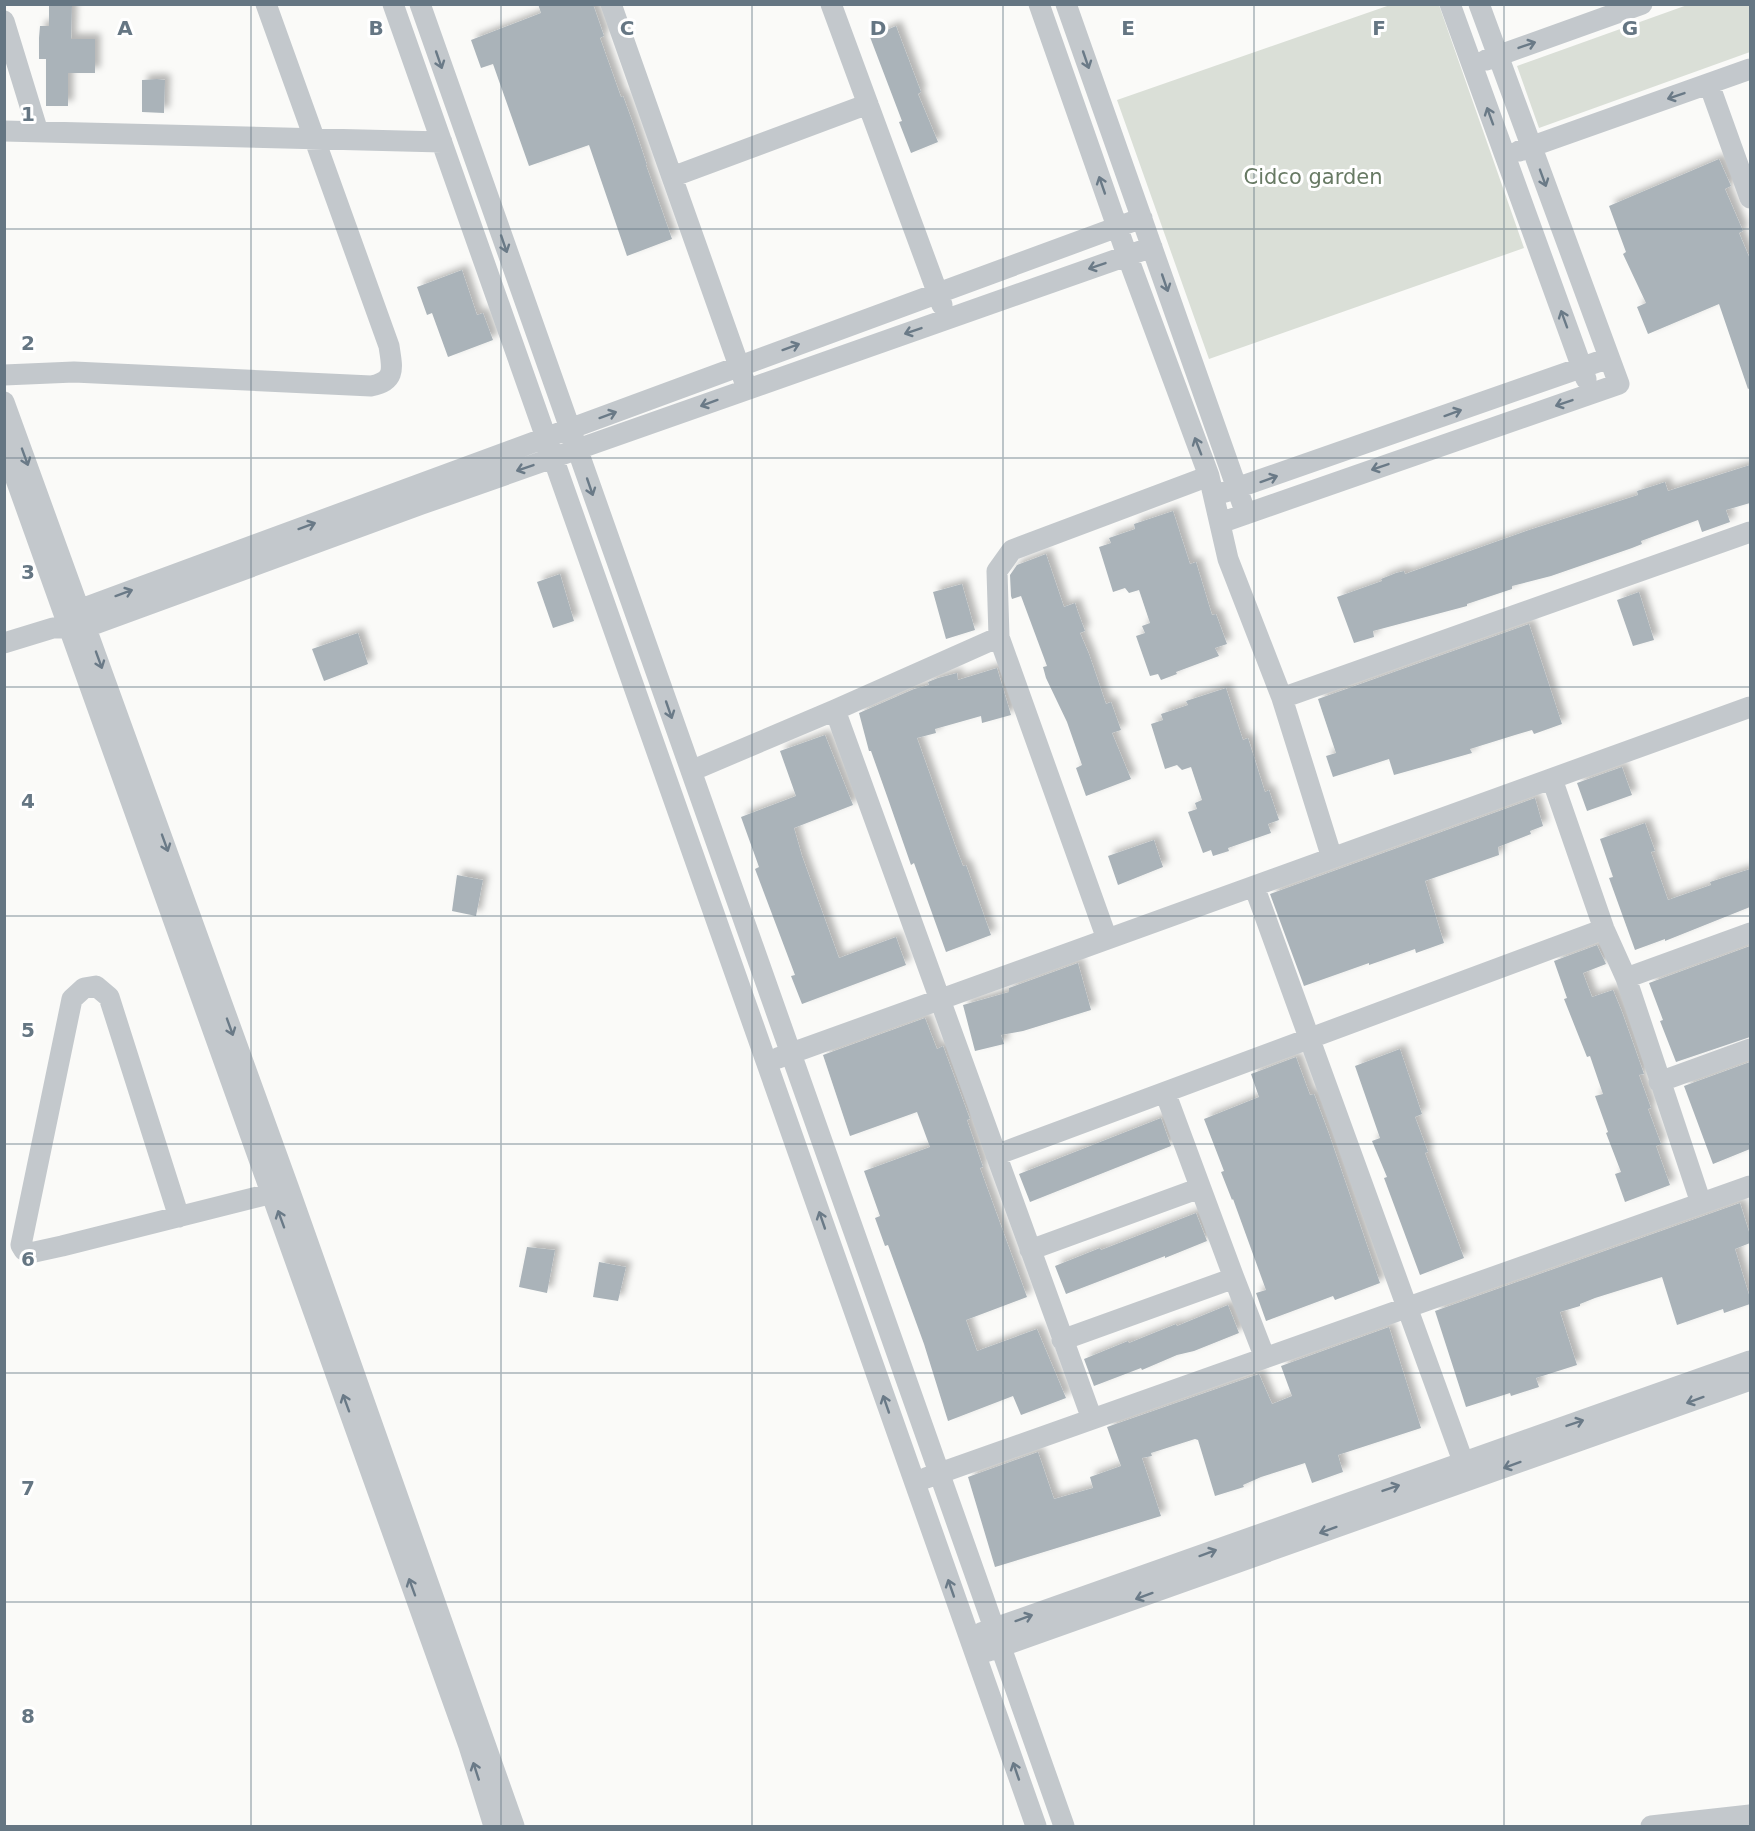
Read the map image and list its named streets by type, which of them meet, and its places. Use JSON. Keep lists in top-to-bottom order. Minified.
{"parks":["Cidco garden"],"grid":{"columns":["A","B","C","D","E","F","G"],"rows":["1","2","3","4","5","6","7","8"]}}
